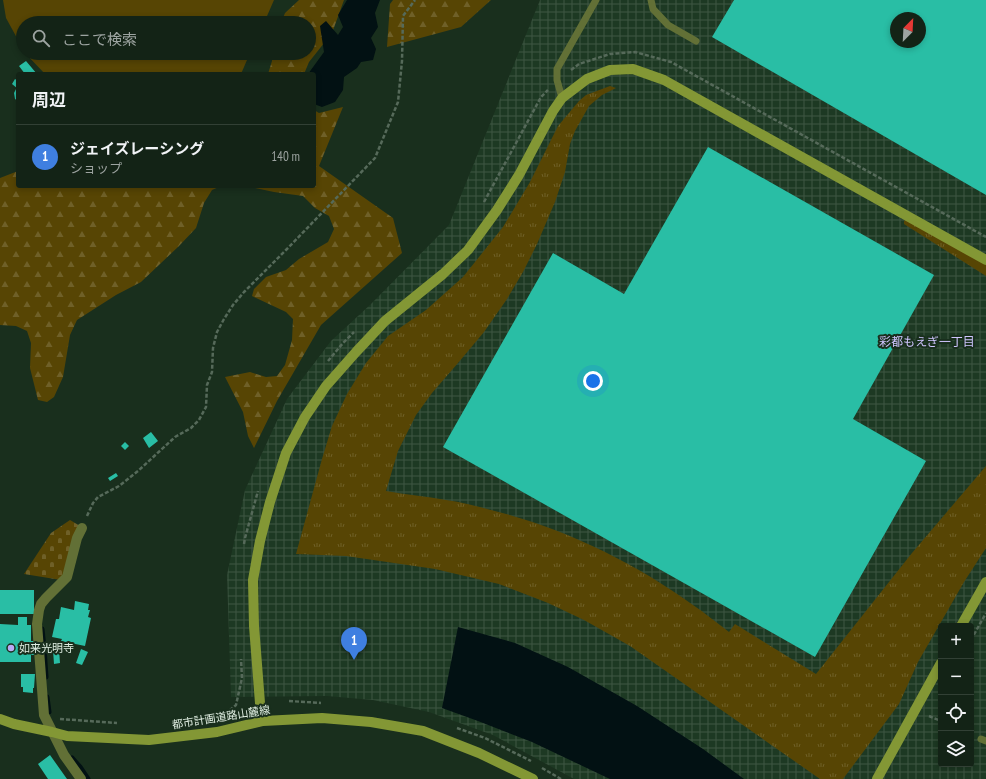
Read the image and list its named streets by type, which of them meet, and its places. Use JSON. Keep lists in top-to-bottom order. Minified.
{"streets":{"street":["都市計画道路山麓線"]},"districts":["彩都もえぎ一丁目"],"places":["如来光明寺"],"north":"top right","page":{"search":"ここで検索","heading":"周辺","list":[{"mark":"1","name":"ジェイズレーシング","note":"ショップ","value":"140 m"}],"map_buttons":["+","−"],"pins":"1"}}
